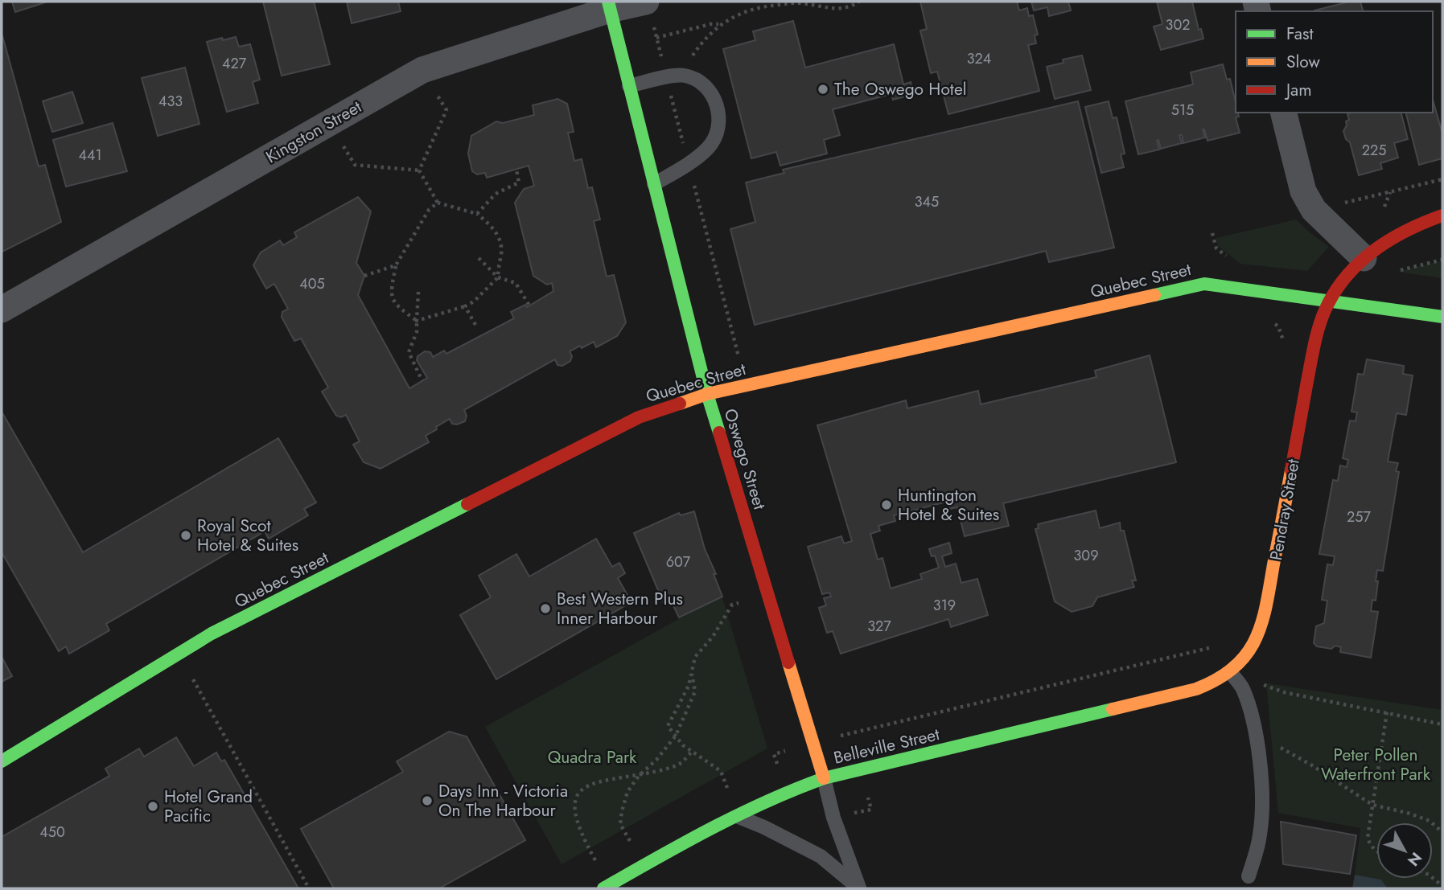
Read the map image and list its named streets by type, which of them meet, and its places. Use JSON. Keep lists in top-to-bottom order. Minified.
{"streets":{"street":["Kingston Street","Quebec Street","Oswego Street","Pendray Street","Belleville Street"]},"crossings":[["Kingston Street","Oswego Street"],["Quebec Street","Oswego Street"],["Quebec Street","Pendray Street"],["Oswego Street","Belleville Street"],["Pendray Street","Belleville Street"]],"parks":["Peter Pollen Waterfront Park","Quadra Park"],"places":["The Oswego Hotel","Huntington Hotel & Suites","Royal Scot Hotel & Suites","Best Western Plus Inner Harbour","Days Inn - Victoria On The Harbour","Hotel Grand Pacific"],"house_numbers":["302","324","427","433","515","225","441","345","405","257","309","607","319","327","450"],"legend":["Fast","Slow","Jam"],"north":"bottom right"}
